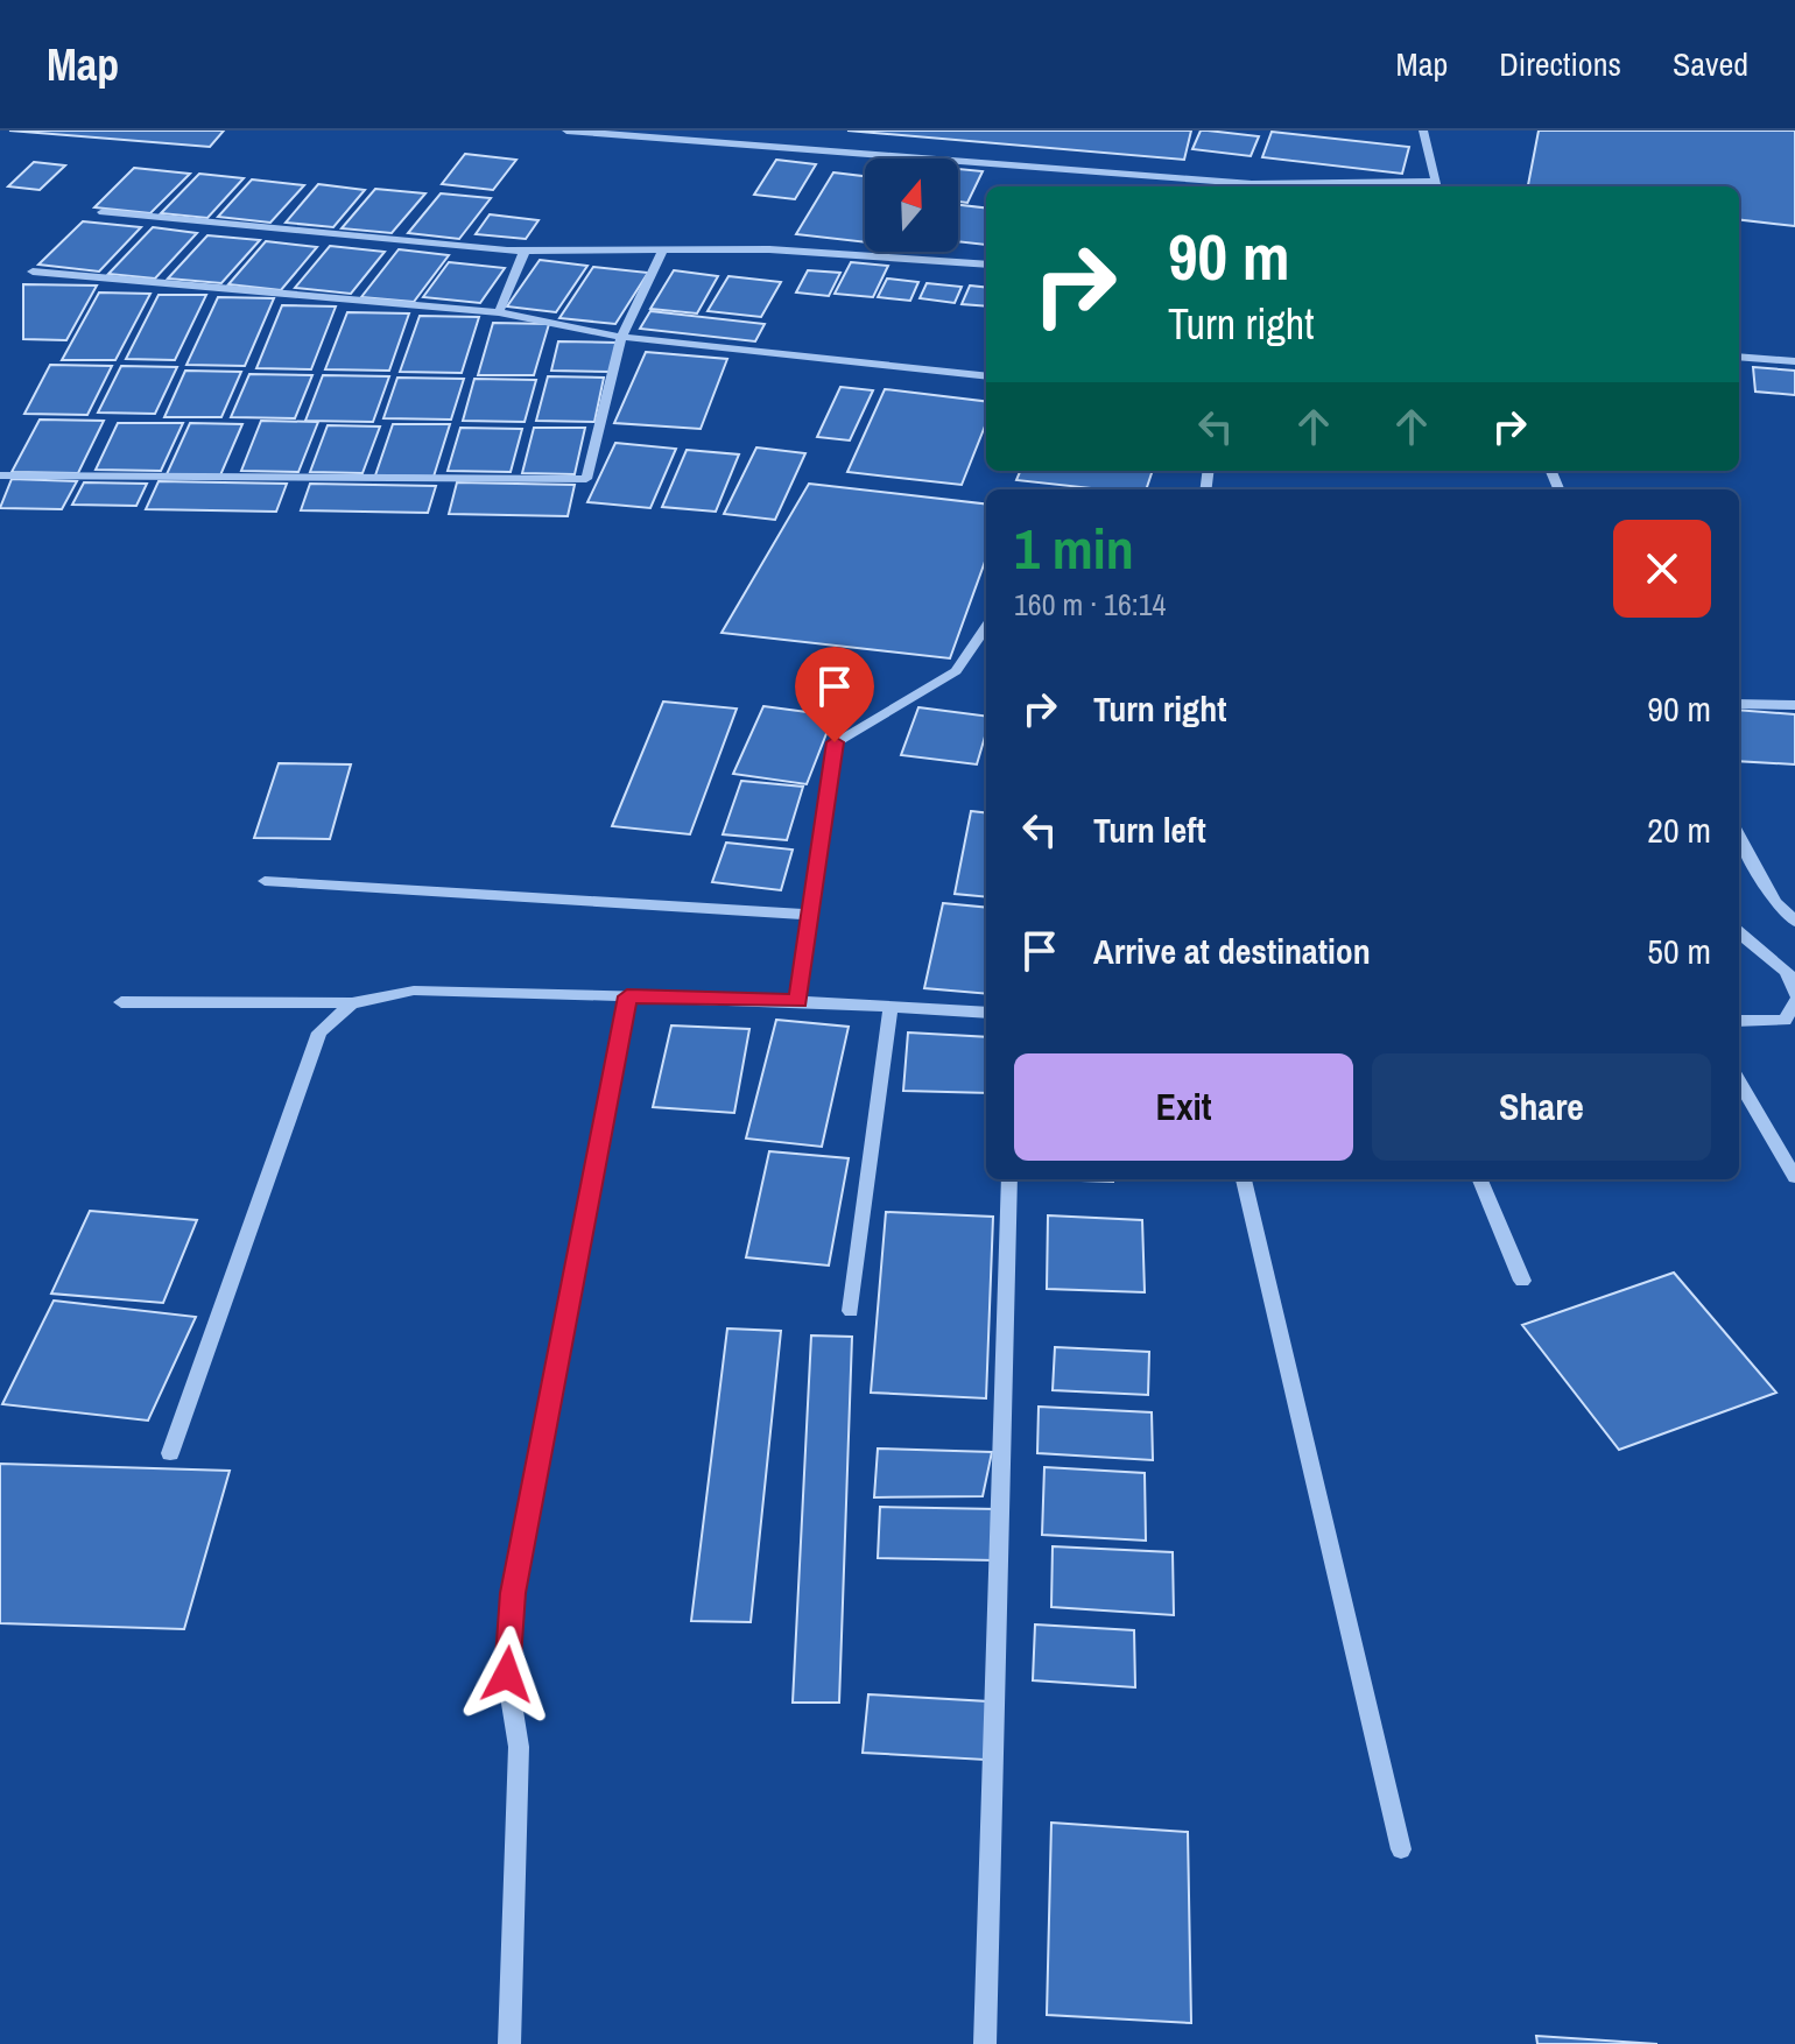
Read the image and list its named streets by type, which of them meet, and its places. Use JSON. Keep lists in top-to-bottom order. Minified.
{"north":"top","page":{"header":"Map","nav":["Map","Directions","Saved"],"turn":["90 m","Turn right"],"heading":["1 min","160 m · 16:14"],"list":[{"name":"Turn right","value":"90 m"},{"name":"Turn left","value":"20 m"},{"name":"Arrive at destination","value":"50 m"}],"buttons":["Exit","Share"]}}
